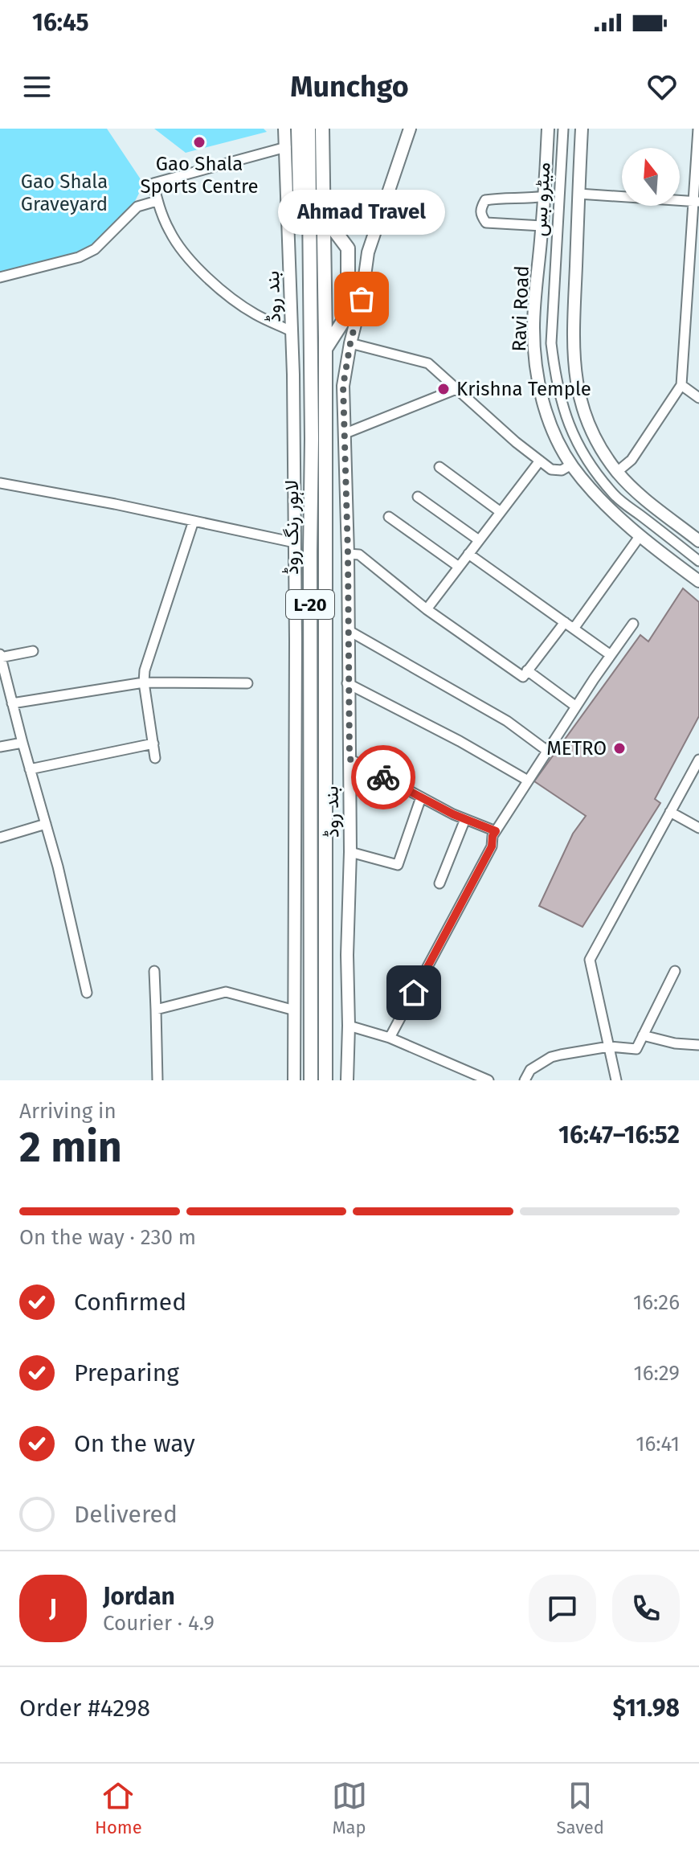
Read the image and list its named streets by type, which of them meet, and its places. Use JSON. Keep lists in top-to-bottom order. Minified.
{"streets":{"highway":["لاہور رنگ روڈ","L-20"],"main road":["بند روڈ","Ravi Road"],"street":["میٹرو بس"]},"parks":["Gao Shala Graveyard"],"places":["Gao Shala Sports Centre","Ahmad Travel","Krishna Temple","METRO"],"north":"top","page":{"status":"16:45","header":"Munchgo","bubble":"Ahmad Travel","heading":["2 min","Arriving in","16:47–16:52"],"panel":["Jordan","Courier · 4.9","Order #4298","$11.98"],"bar":"On the way · 230 m","list":[["Confirmed","16:26"],["Preparing","16:29"],["On the way","16:41"],"Delivered"],"round":"J","tabs":["Home","Map","Saved"]}}
